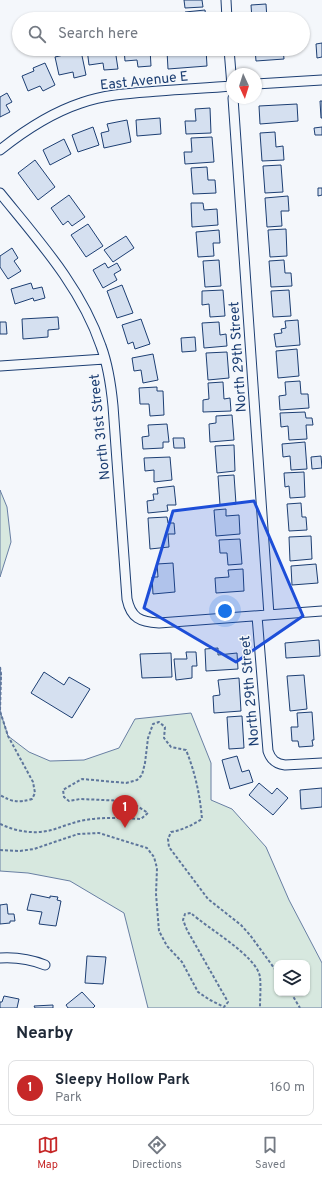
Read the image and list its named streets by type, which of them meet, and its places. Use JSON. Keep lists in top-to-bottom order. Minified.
{"streets":{"street":["East Avenue E","North 29th Street","North 31st Street"]},"crossings":[["North 29th Street","North 31st Street"]],"north":"bottom","page":{"search":"Search here","pins":"1","heading":"Nearby","list":[{"mark":"1","name":"Sleepy Hollow Park","note":"Park","value":"160 m"}],"nav":["Map","Directions","Saved"]}}
